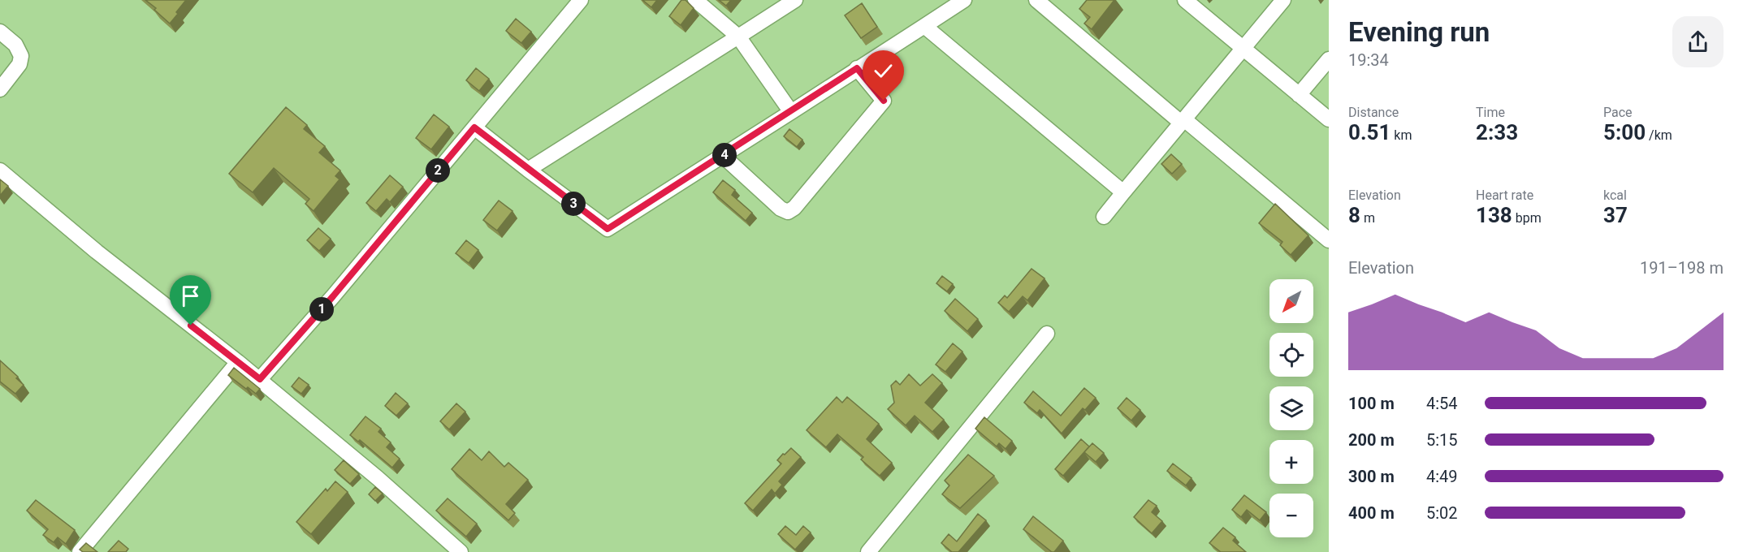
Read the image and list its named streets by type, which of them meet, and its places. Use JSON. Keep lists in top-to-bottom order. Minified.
{"north":"bottom left","page":{"heading":["Evening run","19:34"],"stats":[["Distance","0.51 km"],["Time","2:33"],["Pace","5:00 /km"],["Elevation","8 m"],["Heart rate","138 bpm"],["kcal","37"]],"pins":["4","2","3","1"],"chart":["Elevation","191–198 m"],"map_buttons":["+","−"],"list":[{"name":"100 m","note":"4:54"},{"name":"200 m","note":"5:15"},{"name":"300 m","note":"4:49"},{"name":"400 m","note":"5:02"}]}}
